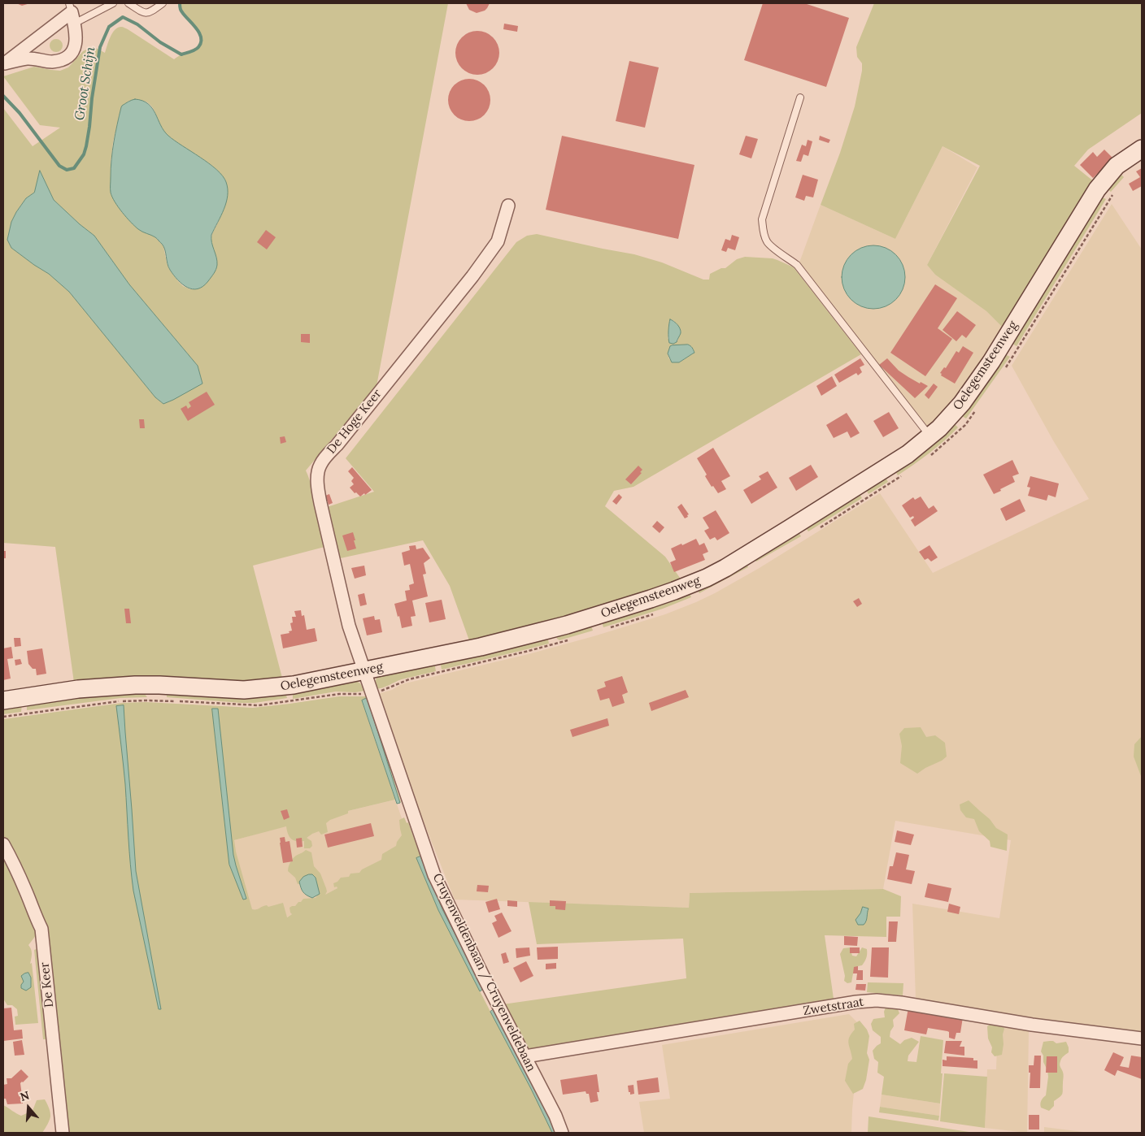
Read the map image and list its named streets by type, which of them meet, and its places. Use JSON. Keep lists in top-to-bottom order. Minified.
{"streets":{"street":["Oelegemsteenweg","De Hoge Keer","Cruyenveldenbaan / Cruyenveldebaan","De Keer","Zwetstraat"]},"crossings":[["Oelegemsteenweg","De Hoge Keer"],["Oelegemsteenweg","Cruyenveldenbaan / Cruyenveldebaan"],["De Hoge Keer","Cruyenveldenbaan / Cruyenveldebaan"],["Cruyenveldenbaan / Cruyenveldebaan","Zwetstraat"]],"water":["Groot Schijn"],"north":"top"}
